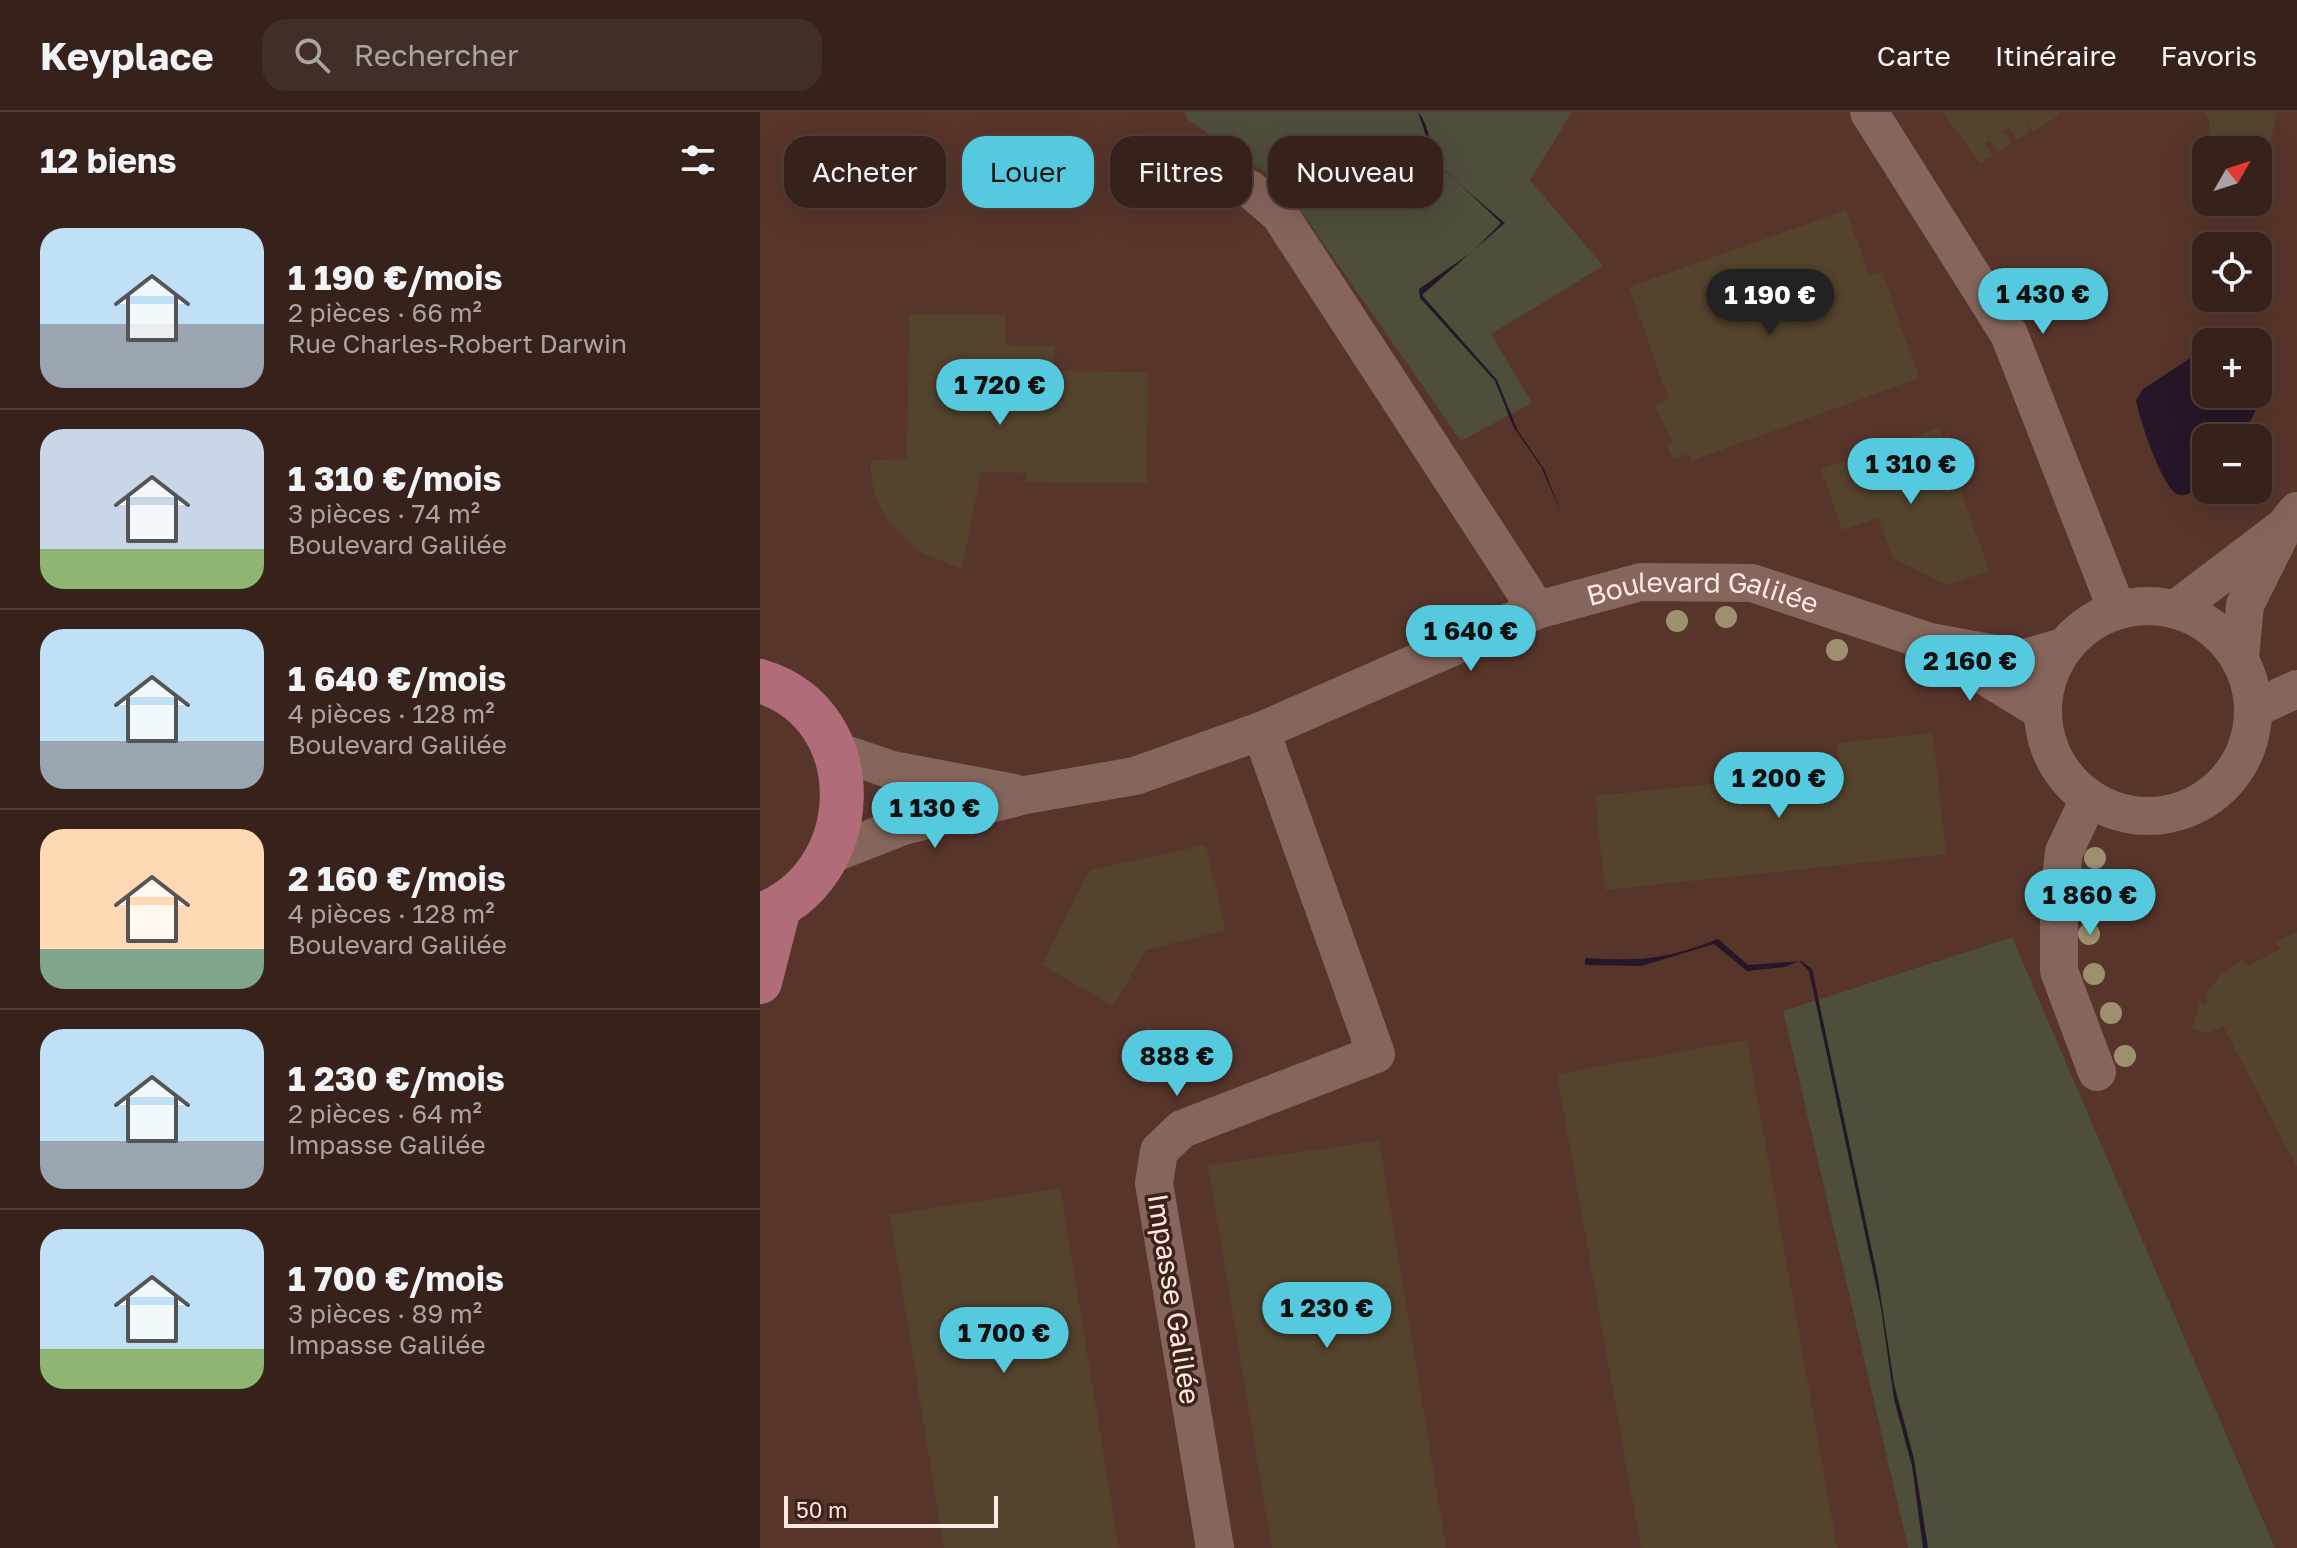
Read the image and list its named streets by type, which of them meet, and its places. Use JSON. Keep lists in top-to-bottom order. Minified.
{"streets":{"street":["Boulevard Galilée","Impasse Galilée"]},"crossings":[["Boulevard Galilée","Impasse Galilée"]],"scale_bar":"50 m","north":"top right","page":{"header":"Keyplace","search":"Rechercher","nav":["Carte","Itinéraire","Favoris"],"heading":"12 biens","map_buttons":["+","−"],"chip":["Acheter","Louer","Filtres","Nouveau"],"list":[{"name":"1 190 €/mois","note":"2 pièces · 66 m² · Rue Charles-Robert Darwin"},{"name":"1 310 €/mois","note":"3 pièces · 74 m² · Boulevard Galilée"},{"name":"1 640 €/mois","note":"4 pièces · 128 m² · Boulevard Galilée"},{"name":"2 160 €/mois","note":"4 pièces · 128 m² · Boulevard Galilée"},{"name":"1 230 €/mois","note":"2 pièces · 64 m² · Impasse Galilée"},{"name":"1 700 €/mois","note":"3 pièces · 89 m² · Impasse Galilée"}],"price":["1 430 €","1 190 €","1 720 €","1 310 €","1 640 €","2 160 €","1 200 €","1 130 €","1 860 €","888 €","1 230 €","1 700 €"],"scale":"50 m"}}
